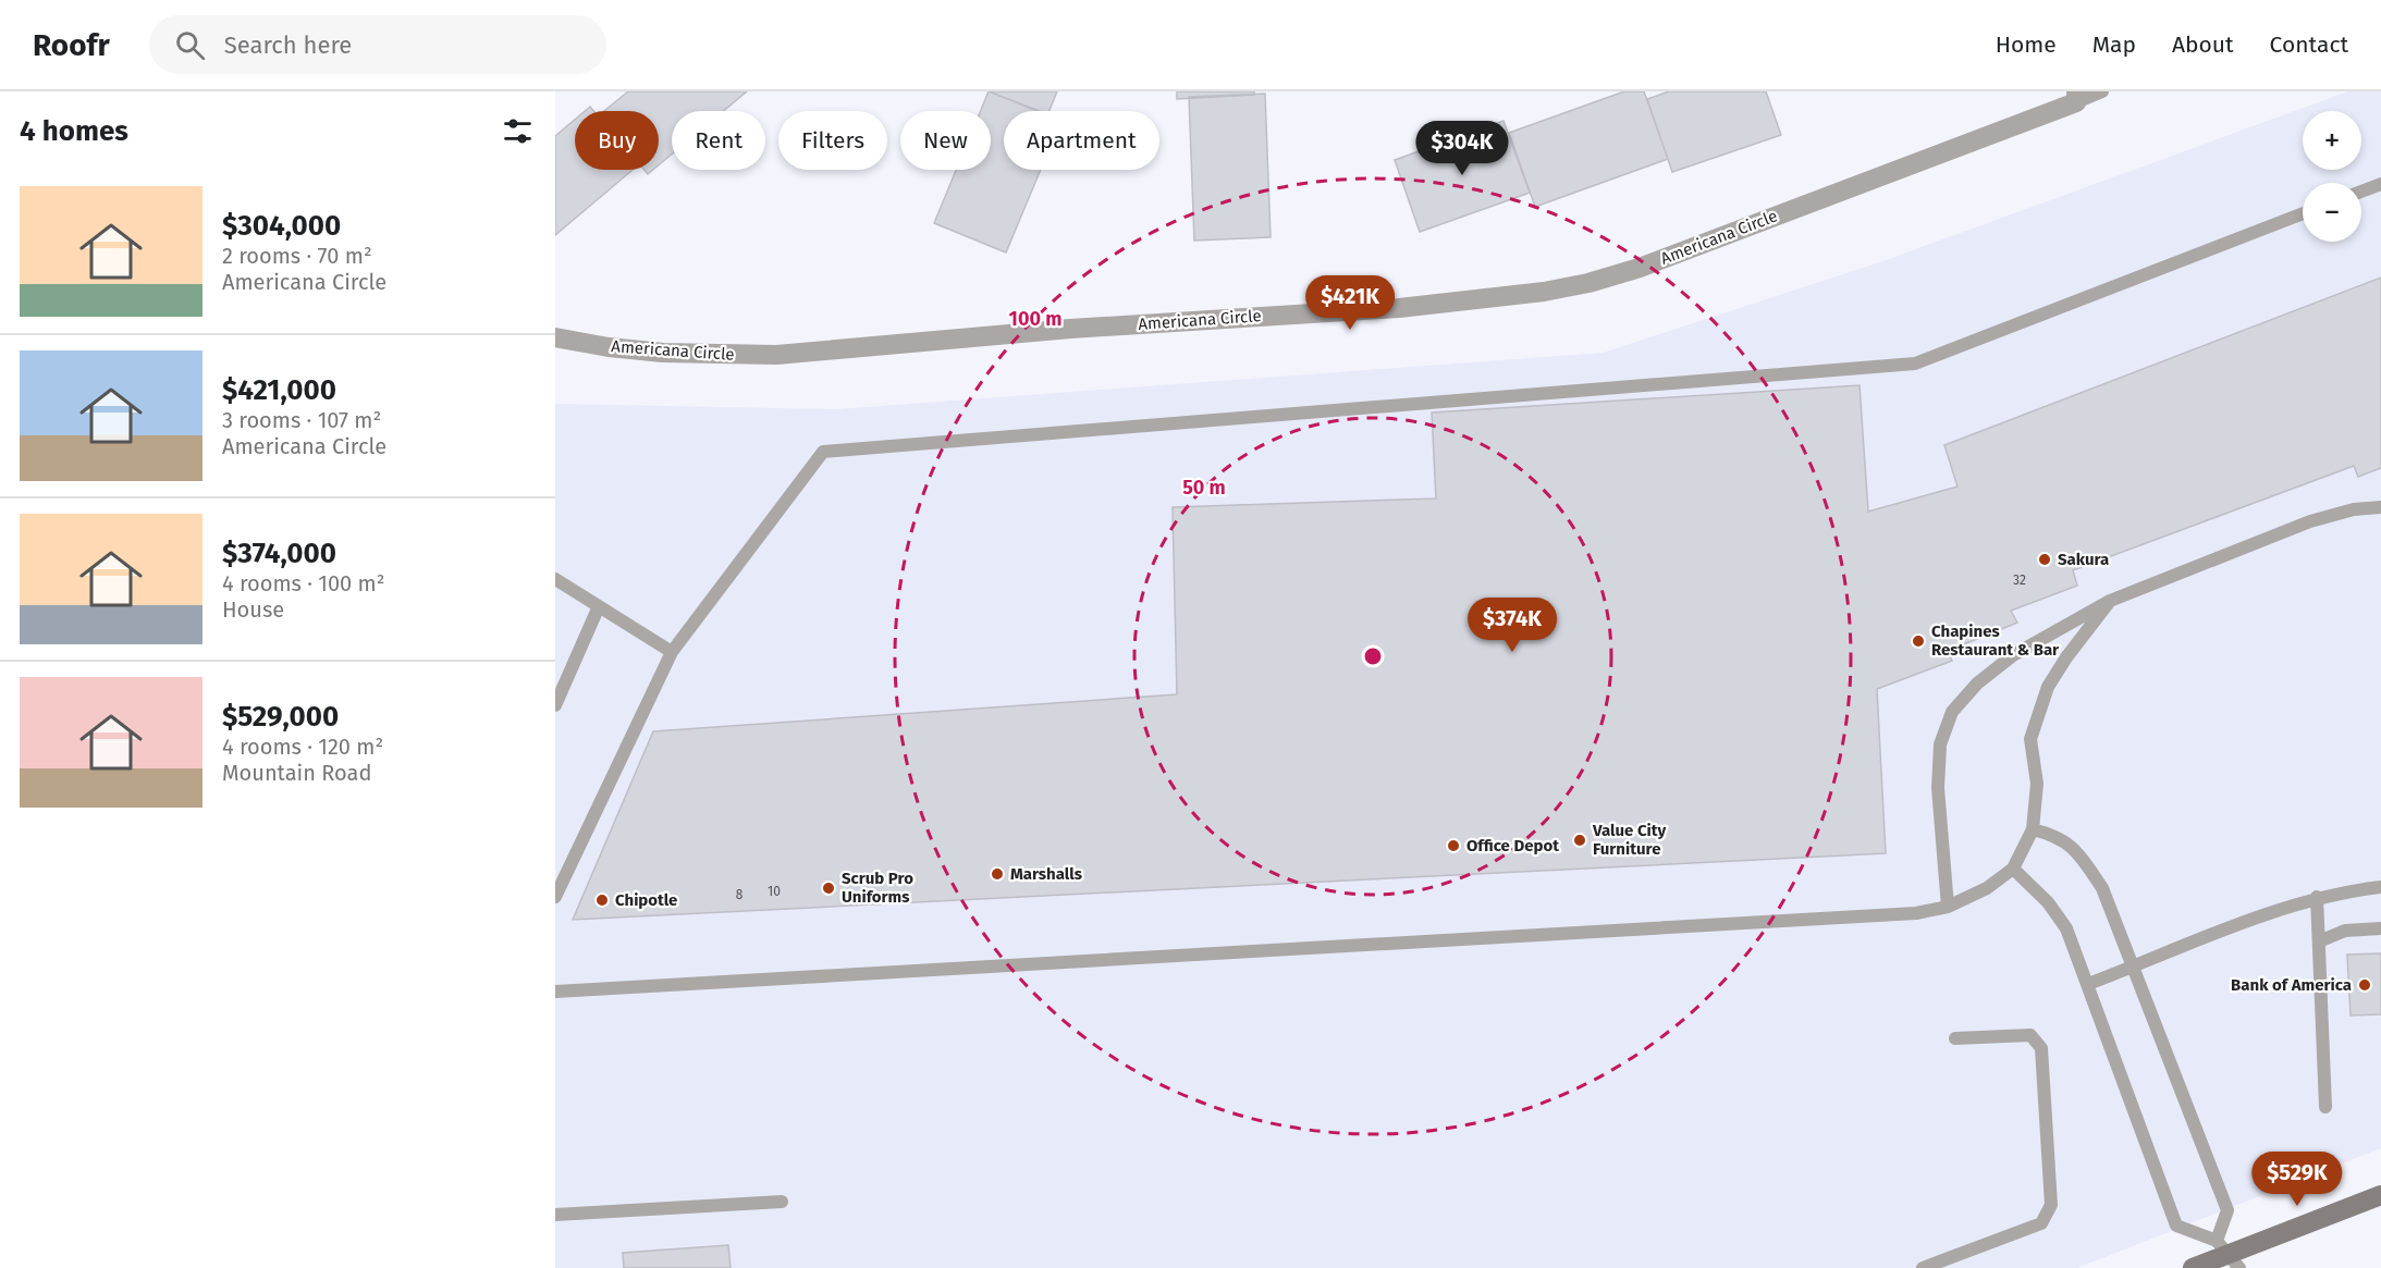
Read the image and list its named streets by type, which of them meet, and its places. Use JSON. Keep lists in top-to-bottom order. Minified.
{"streets":{"street":["Americana Circle"]},"places":["Sakura","Chapines Restaurant & Bar","Value City Furniture","Office Depot","Marshalls","Scrub Pro Uniforms","Chipotle","Bank of America"],"house_numbers":["32","10","8"],"page":{"header":"Roofr","search":"Search here","nav":["Home","Map","About","Contact"],"heading":"4 homes","map_buttons":["+","−"],"chip":["Buy","Rent","Filters","New","Apartment"],"price":["$304K","$421K","$374K","$529K"],"list":[{"name":"$304,000","note":"2 rooms · 70 m² · Americana Circle"},{"name":"$421,000","note":"3 rooms · 107 m² · Americana Circle"},{"name":"$374,000","note":"4 rooms · 100 m² · House"},{"name":"$529,000","note":"4 rooms · 120 m² · Mountain Road"}]},"rings":["100 m","50 m"]}
